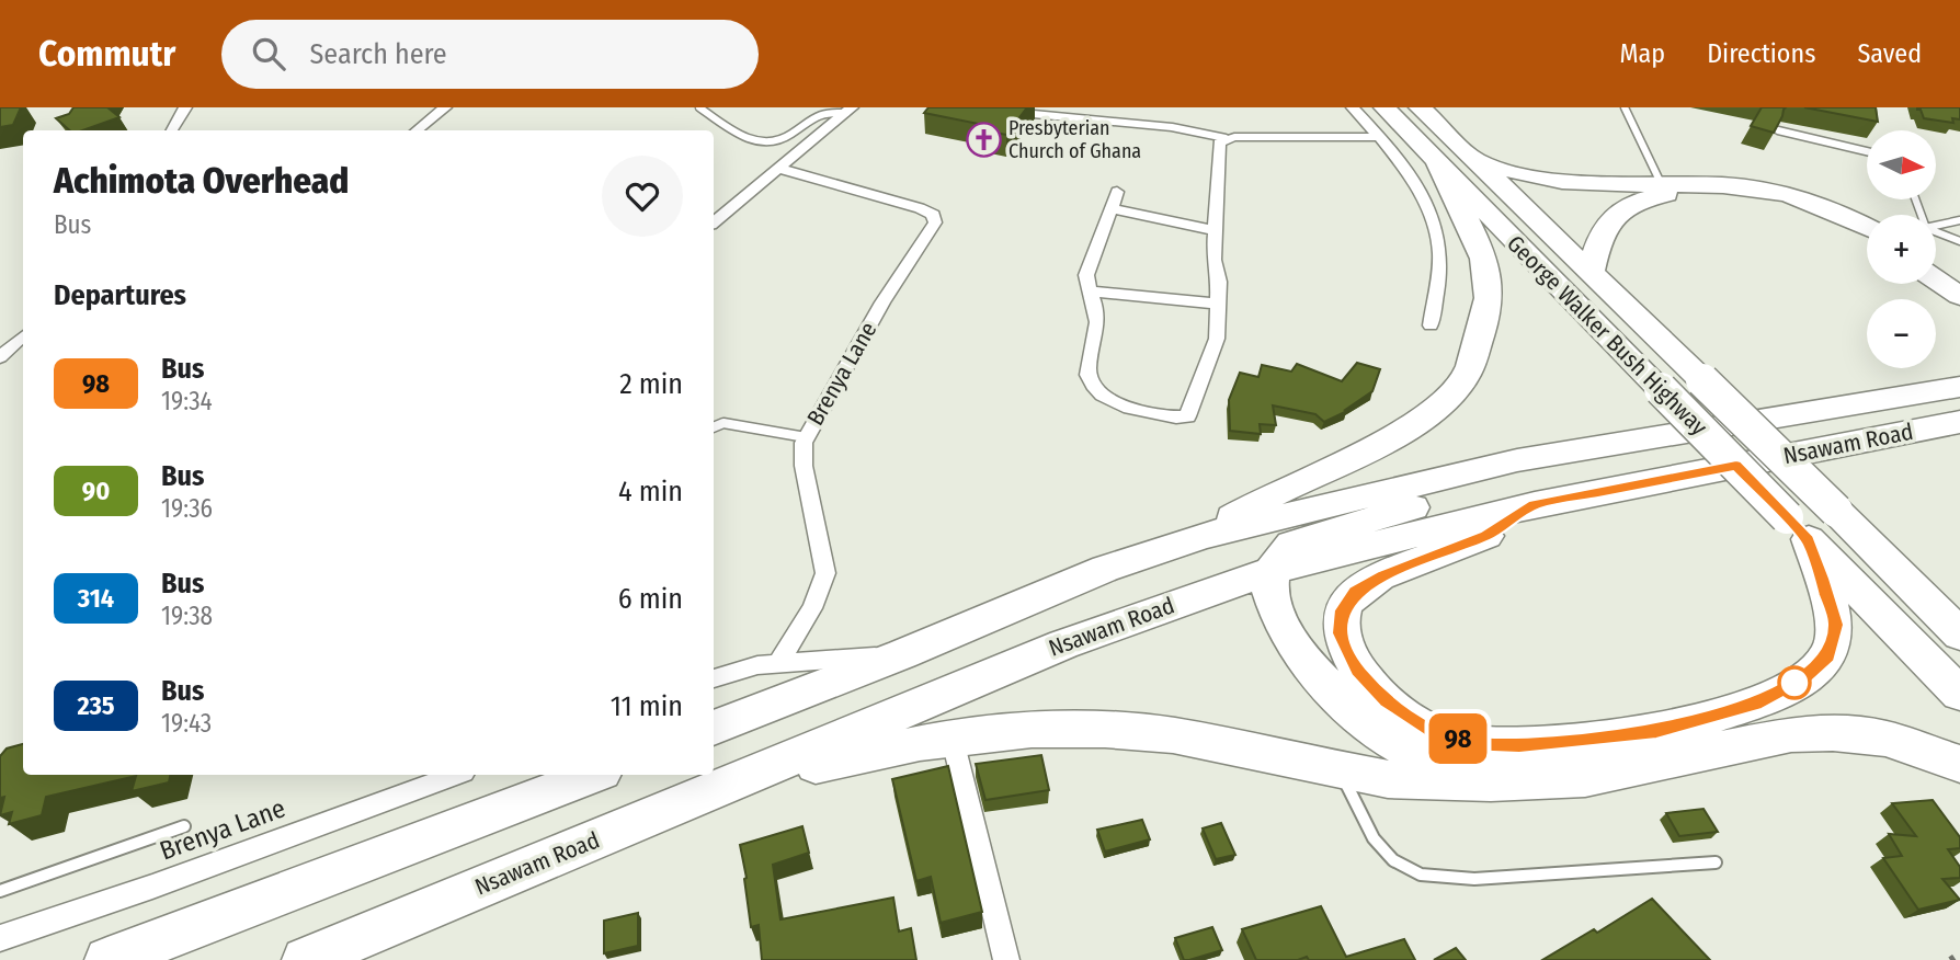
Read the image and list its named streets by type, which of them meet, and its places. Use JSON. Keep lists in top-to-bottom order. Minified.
{"streets":{"highway":["George Walker Bush Highway","Nsawam Road"],"street":["Brenya Lane"]},"places":{"church":["Presbyterian Church of Ghana"]},"lines":["bus line 98"],"north":"right","page":{"header":"Commutr","search":"Search here","nav":["Map","Directions","Saved"],"on_map":"98","map_buttons":["+","−"],"heading":[["Achimota Overhead","Bus"],"Departures"],"list":[{"mark":"98","name":"Bus","note":"19:34","value":"2 min"},{"mark":"90","name":"Bus","note":"19:36","value":"4 min"},{"mark":"314","name":"Bus","note":"19:38","value":"6 min"},{"mark":"235","name":"Bus","note":"19:43","value":"11 min"}]}}
